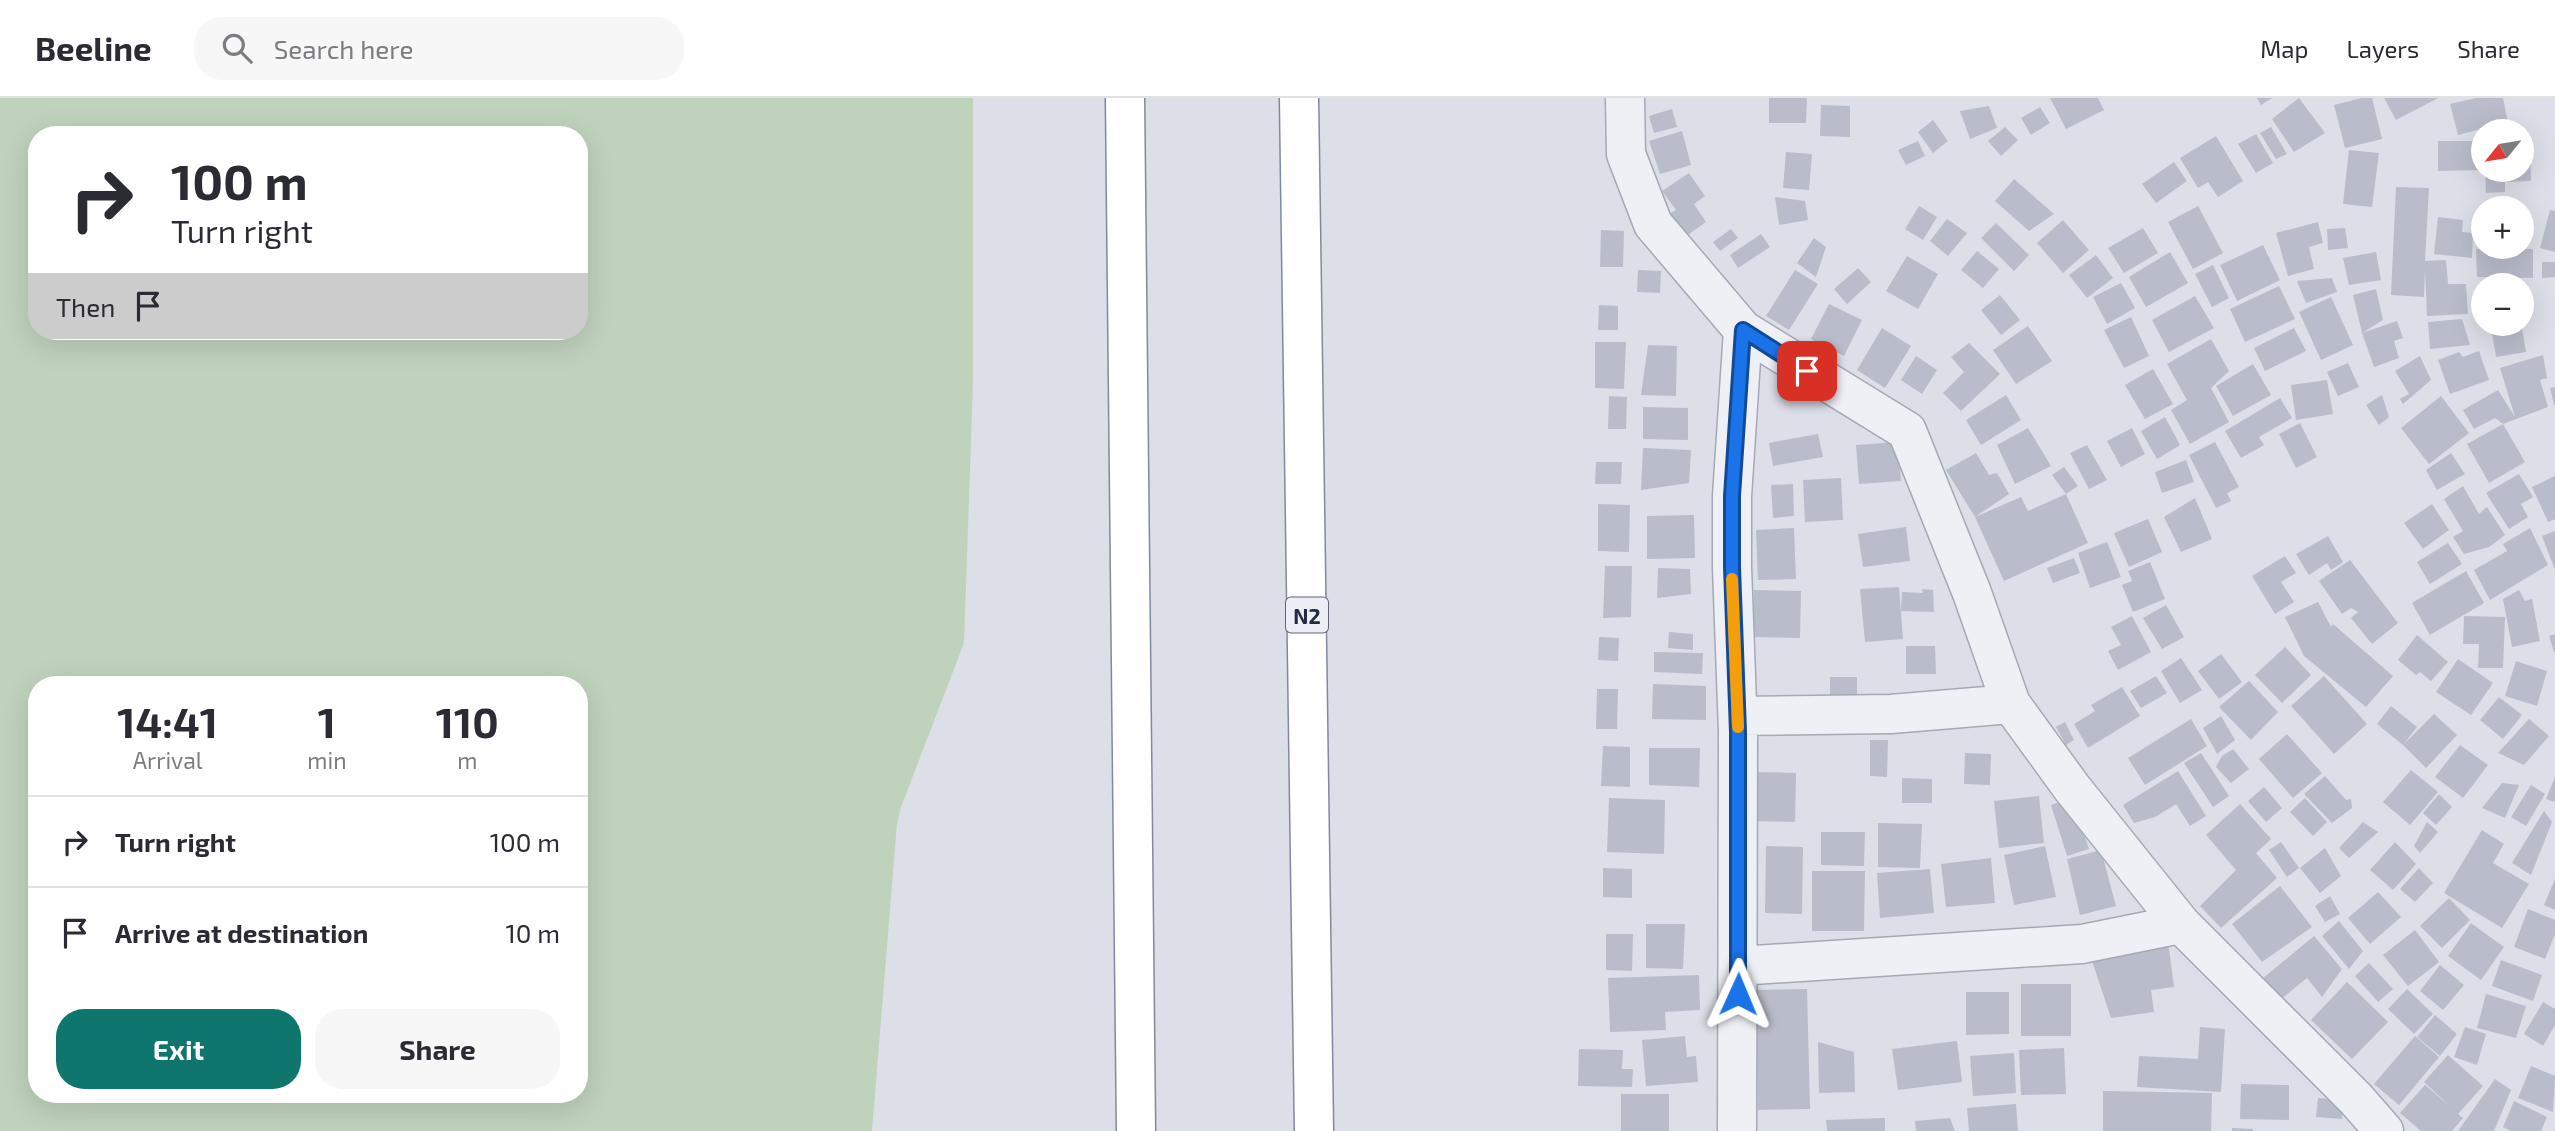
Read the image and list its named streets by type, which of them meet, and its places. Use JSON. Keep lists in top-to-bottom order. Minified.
{"streets":{"highway":["N2"]},"north":"bottom left","page":{"header":"Beeline","search":"Search here","nav":["Map","Layers","Share"],"map_buttons":["+","−"],"turn":["100 m","Turn right"],"then":"Then","eta":["14:41","Arrival","1","min","110","m"],"list":[{"name":"Turn right","value":"100 m"},{"name":"Arrive at destination","value":"10 m"}],"buttons":["Exit","Share"]}}
